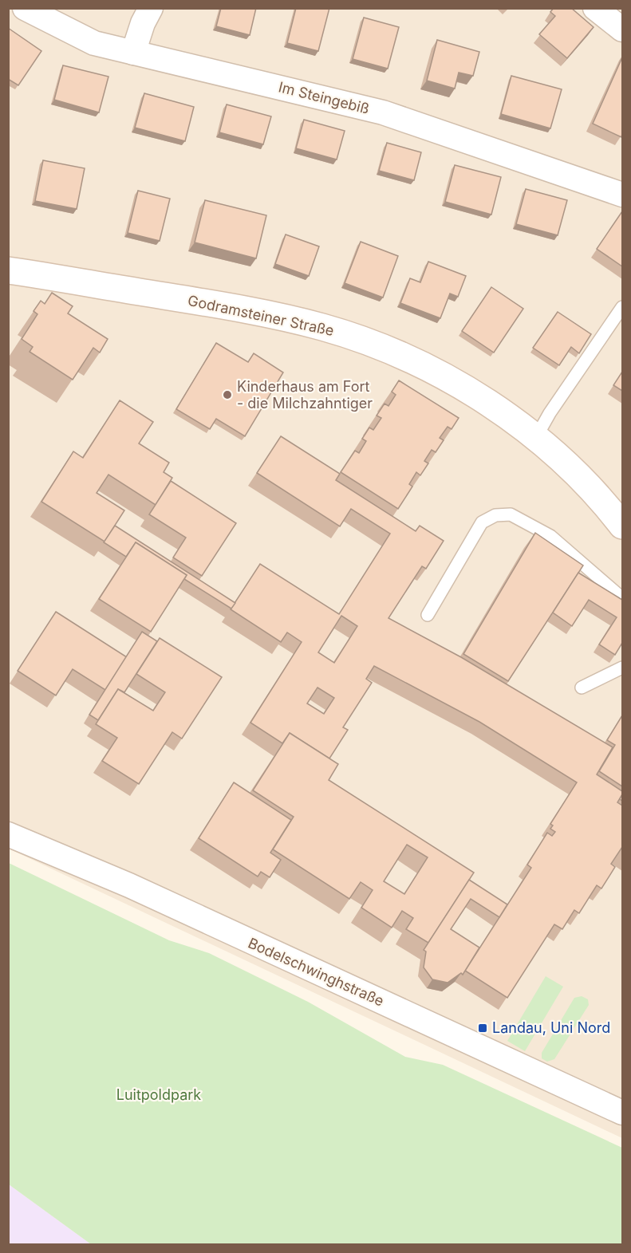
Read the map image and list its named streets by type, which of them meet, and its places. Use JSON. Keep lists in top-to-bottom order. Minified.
{"streets":{"street":["Im Steingebiß","Godramsteiner Straße","Bodelschwinghstraße"]},"parks":["Luitpoldpark"],"places":{"other":["Kinderhaus am Fort - die Milchzahntiger"],"transit":["Landau, Uni Nord"]}}
